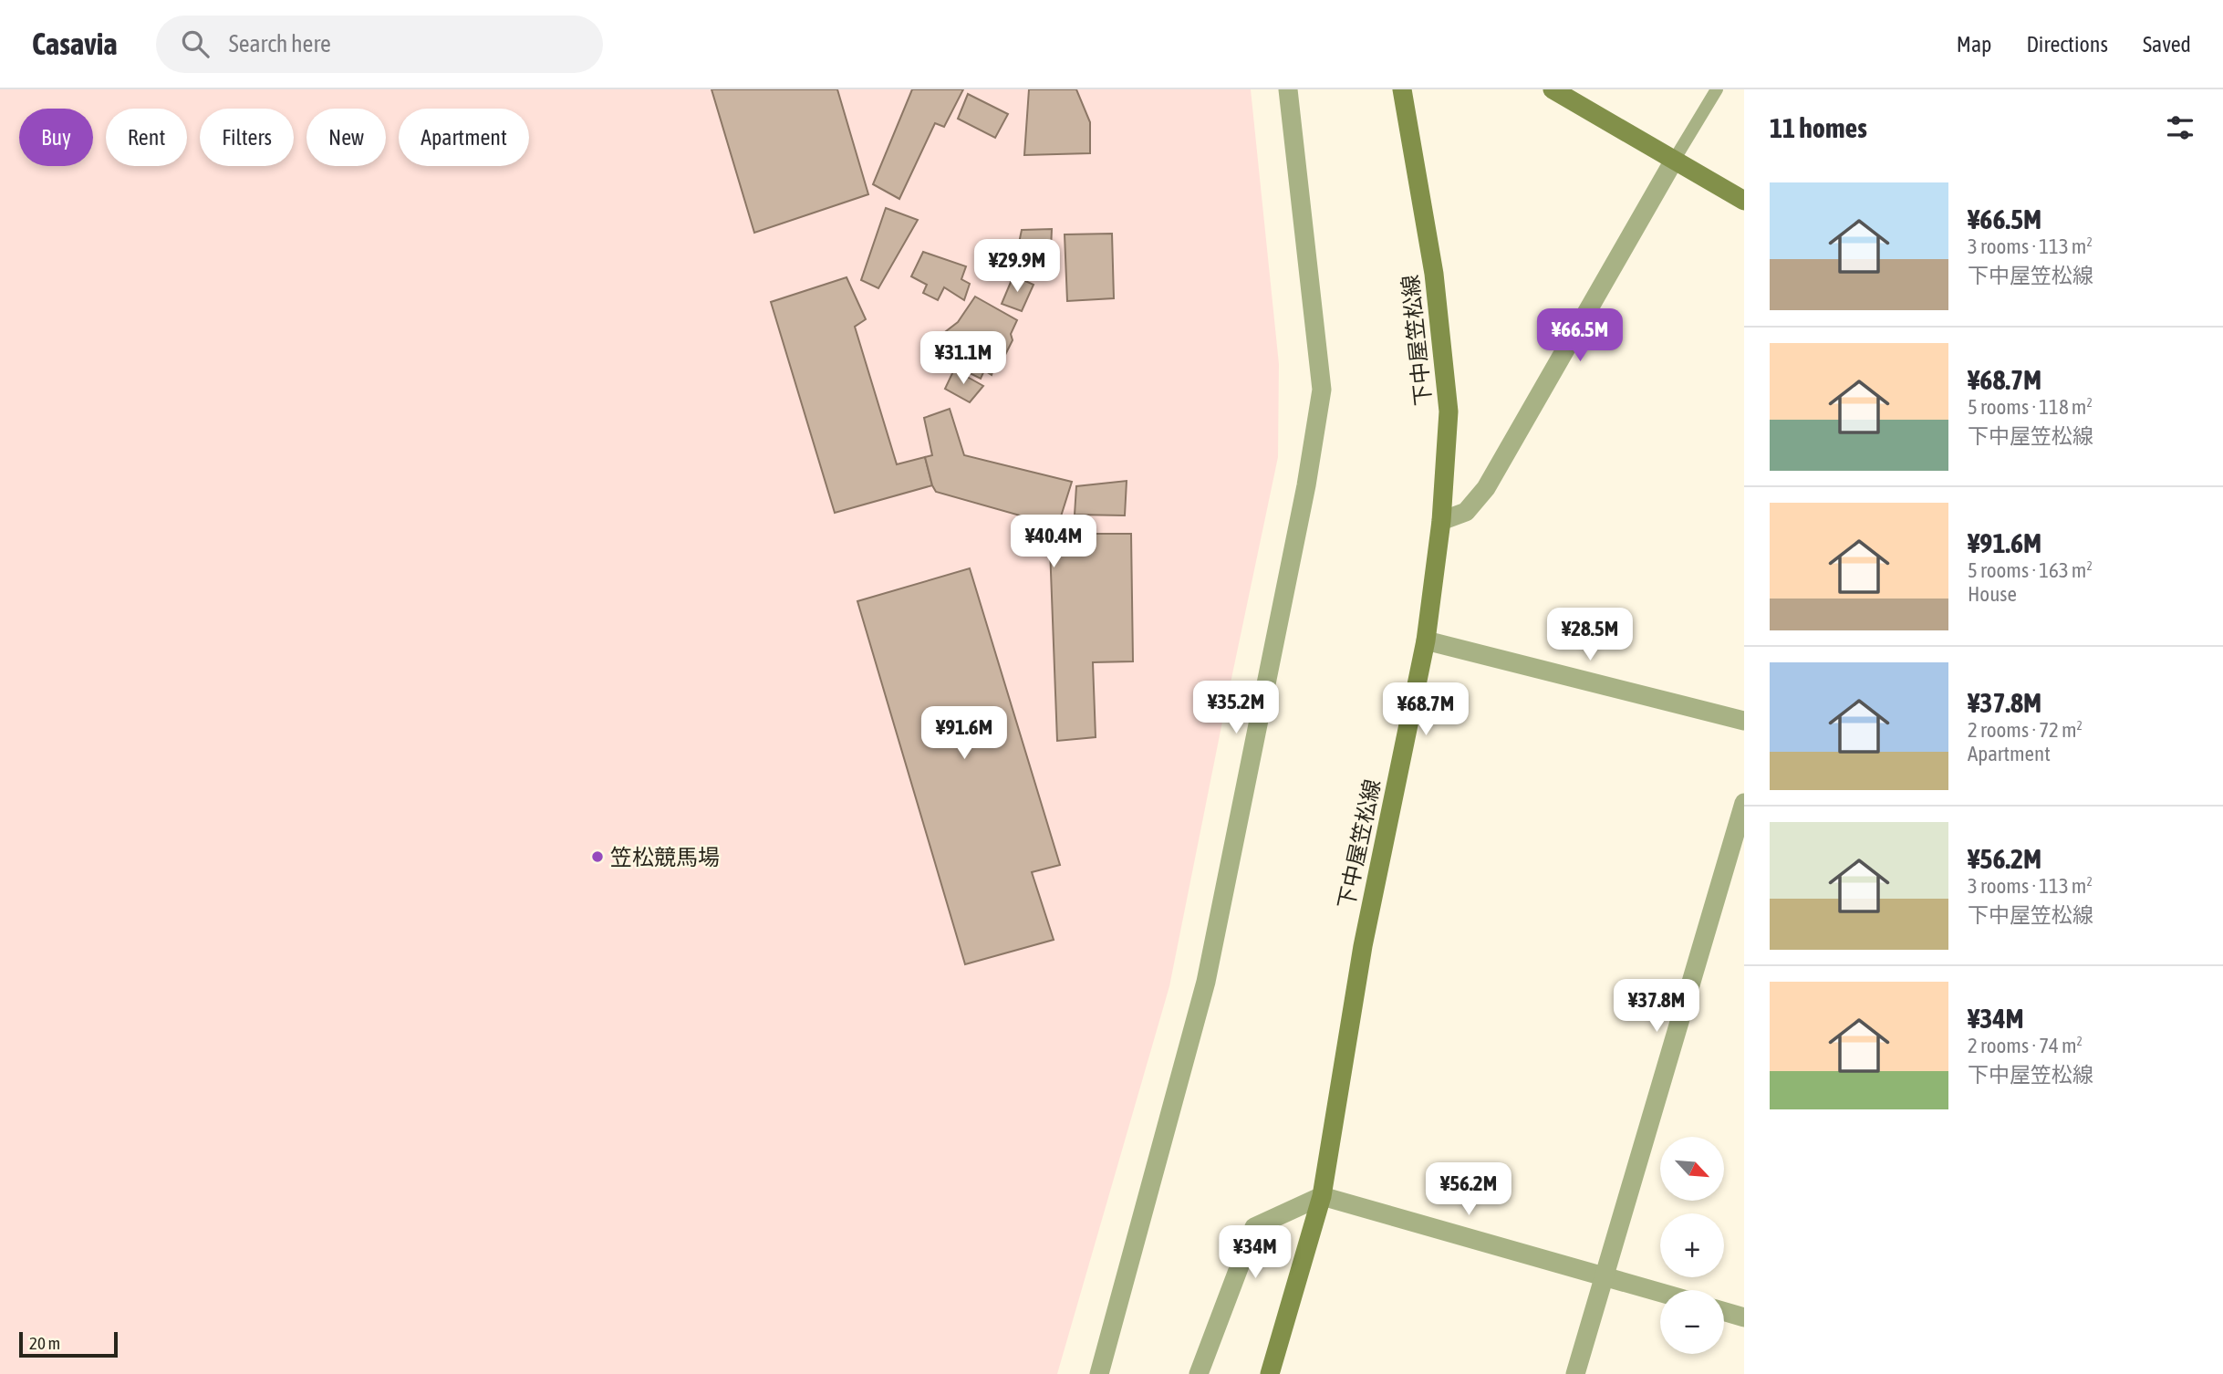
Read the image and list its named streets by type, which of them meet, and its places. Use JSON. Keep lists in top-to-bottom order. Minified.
{"streets":{"main road":["下中屋笠松線"]},"places":["笠松競馬場"],"scale_bar":"20 m","north":"bottom right","page":{"header":"Casavia","search":"Search here","nav":["Map","Directions","Saved"],"heading":"11 homes","chip":["Buy","Rent","Filters","New","Apartment"],"list":[{"name":"¥66.5M","note":"3 rooms · 113 m² · 下中屋笠松線"},{"name":"¥68.7M","note":"5 rooms · 118 m² · 下中屋笠松線"},{"name":"¥91.6M","note":"5 rooms · 163 m² · House"},{"name":"¥37.8M","note":"2 rooms · 72 m² · Apartment"},{"name":"¥56.2M","note":"3 rooms · 113 m² · 下中屋笠松線"},{"name":"¥34M","note":"2 rooms · 74 m² · 下中屋笠松線"}],"price":["¥29.9M","¥66.5M","¥31.1M","¥40.4M","¥28.5M","¥35.2M","¥68.7M","¥91.6M","¥37.8M","¥56.2M","¥34M"],"map_buttons":["+","−"],"scale":"20 m"}}
